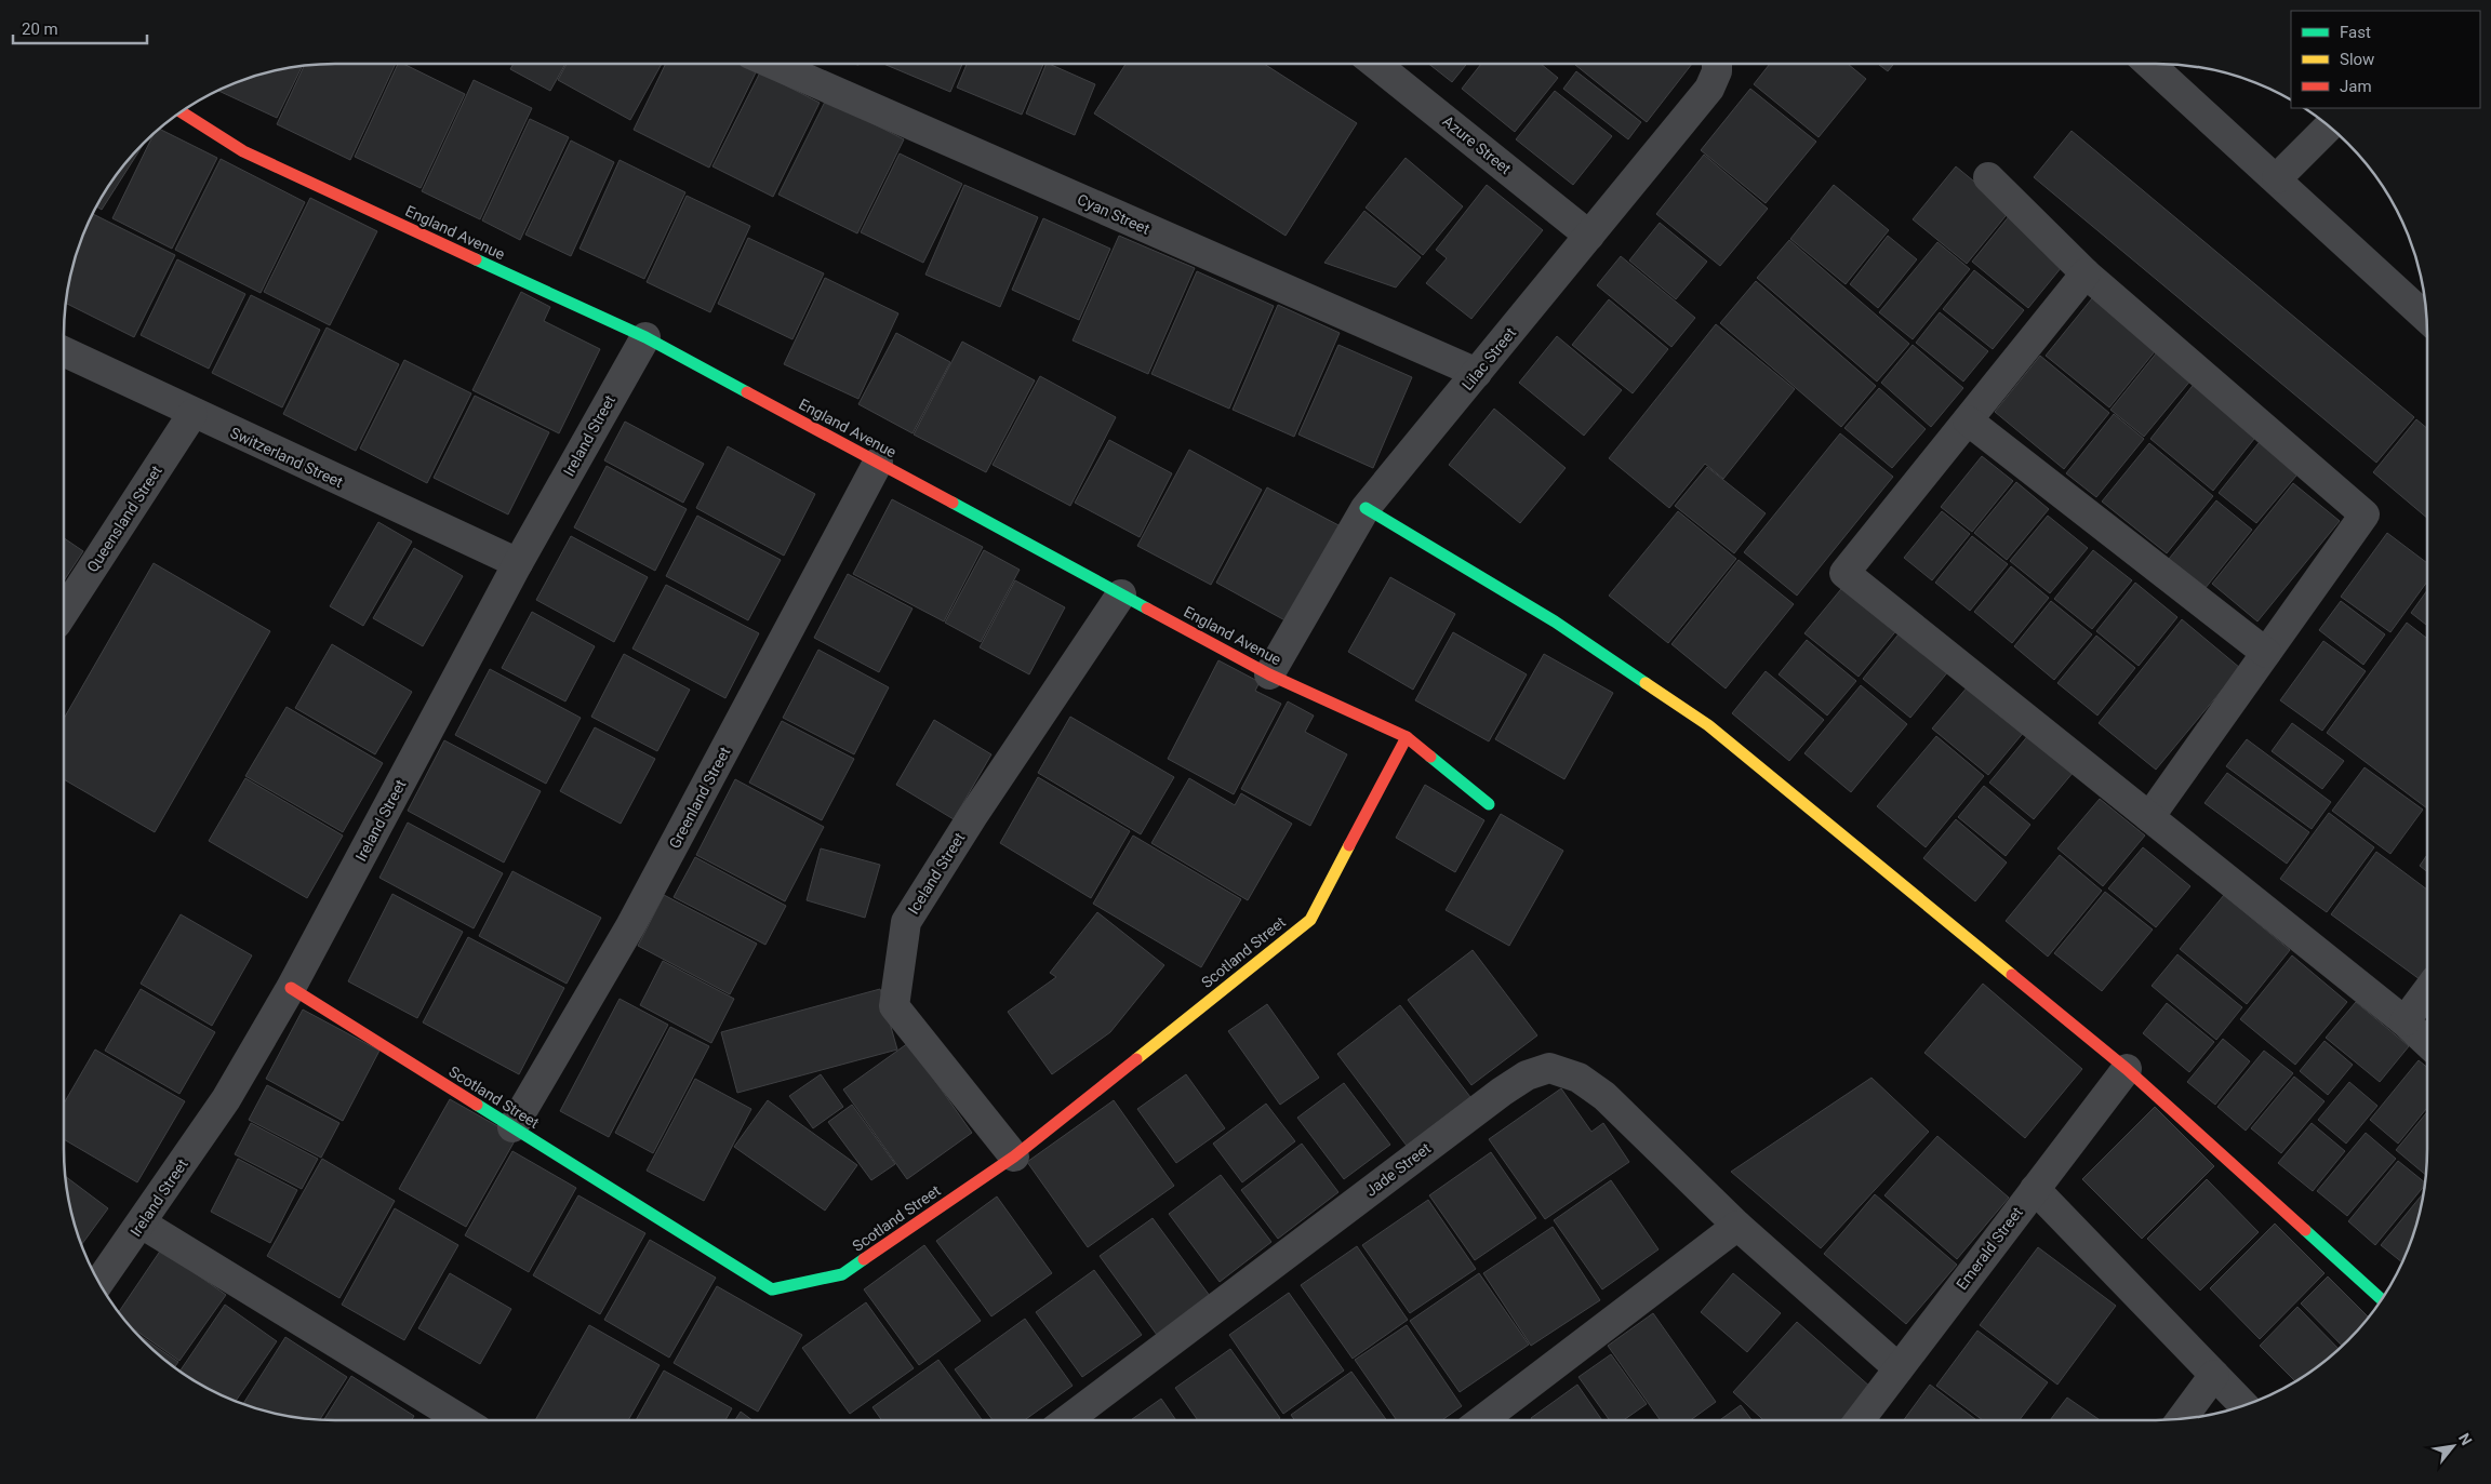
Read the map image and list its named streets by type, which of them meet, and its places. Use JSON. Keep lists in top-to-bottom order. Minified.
{"streets":{"street":["Azure Street","Cyan Street","England Avenue","Lilac Street","Ireland Street","Switzerland Street","Queensland Street","Greenland Street","Iceland Street","Scotland Street","Jade Street","Emerald Street"]},"crossings":[["Azure Street","Lilac Street"],["Cyan Street","Lilac Street"],["England Avenue","Lilac Street"],["England Avenue","Ireland Street"],["England Avenue","Greenland Street"],["England Avenue","Iceland Street"],["England Avenue","Scotland Street"],["Ireland Street","Switzerland Street"],["Ireland Street","Scotland Street"],["Switzerland Street","Queensland Street"],["Greenland Street","Scotland Street"],["Iceland Street","Scotland Street"],["Jade Street","Emerald Street"]],"legend":["Fast","Slow","Jam"],"scale_bar":"20 m","north":"top right"}
